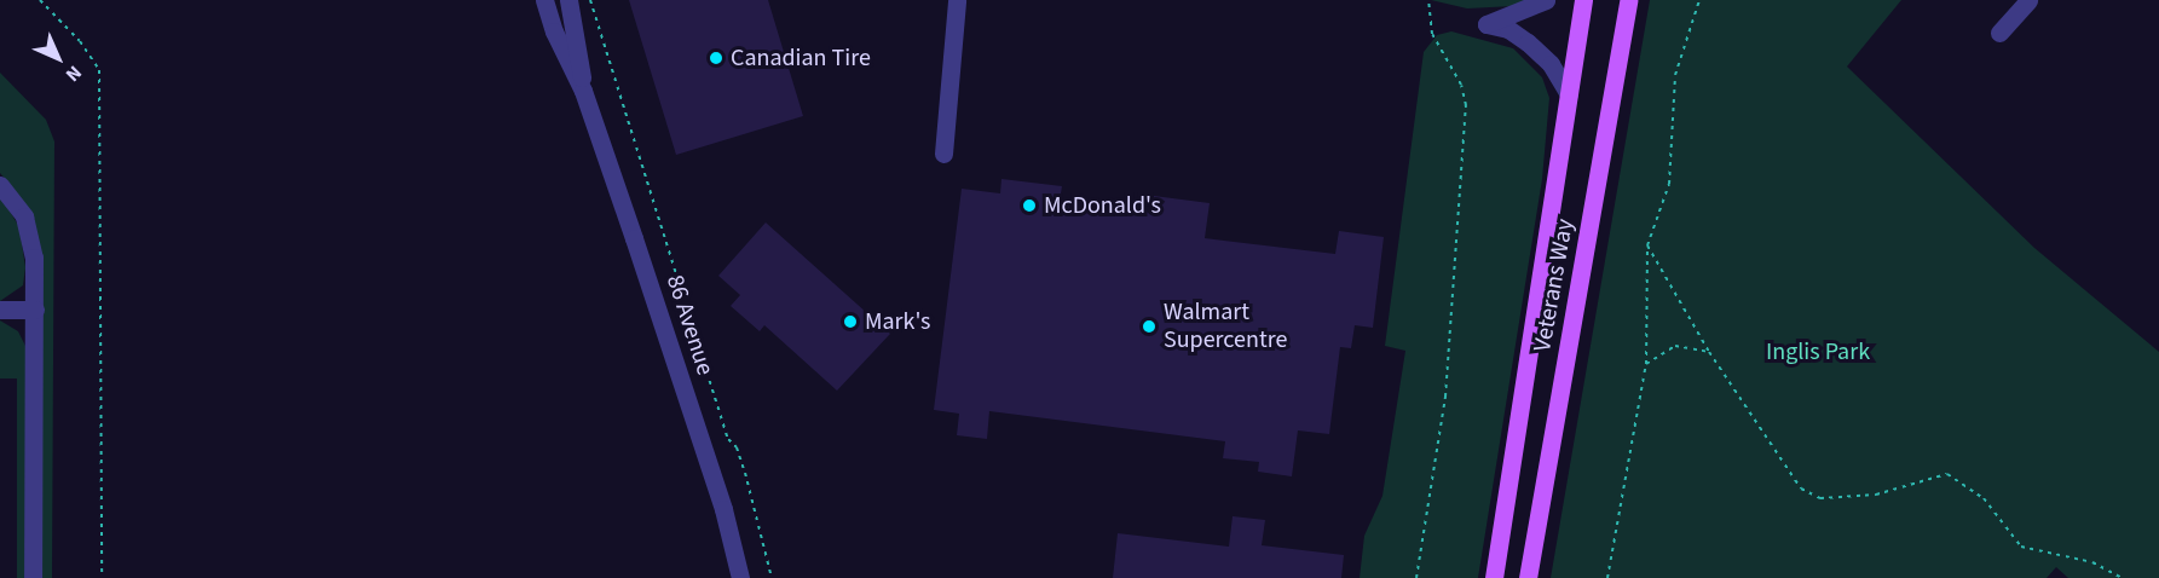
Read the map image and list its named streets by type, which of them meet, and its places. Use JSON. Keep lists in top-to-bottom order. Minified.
{"streets":{"main road":["Veterans Way"],"street":["86 Avenue"]},"parks":["Inglis Park"],"places":["Canadian Tire","McDonald's","Mark's","Walmart Supercentre"],"north":"bottom right"}
